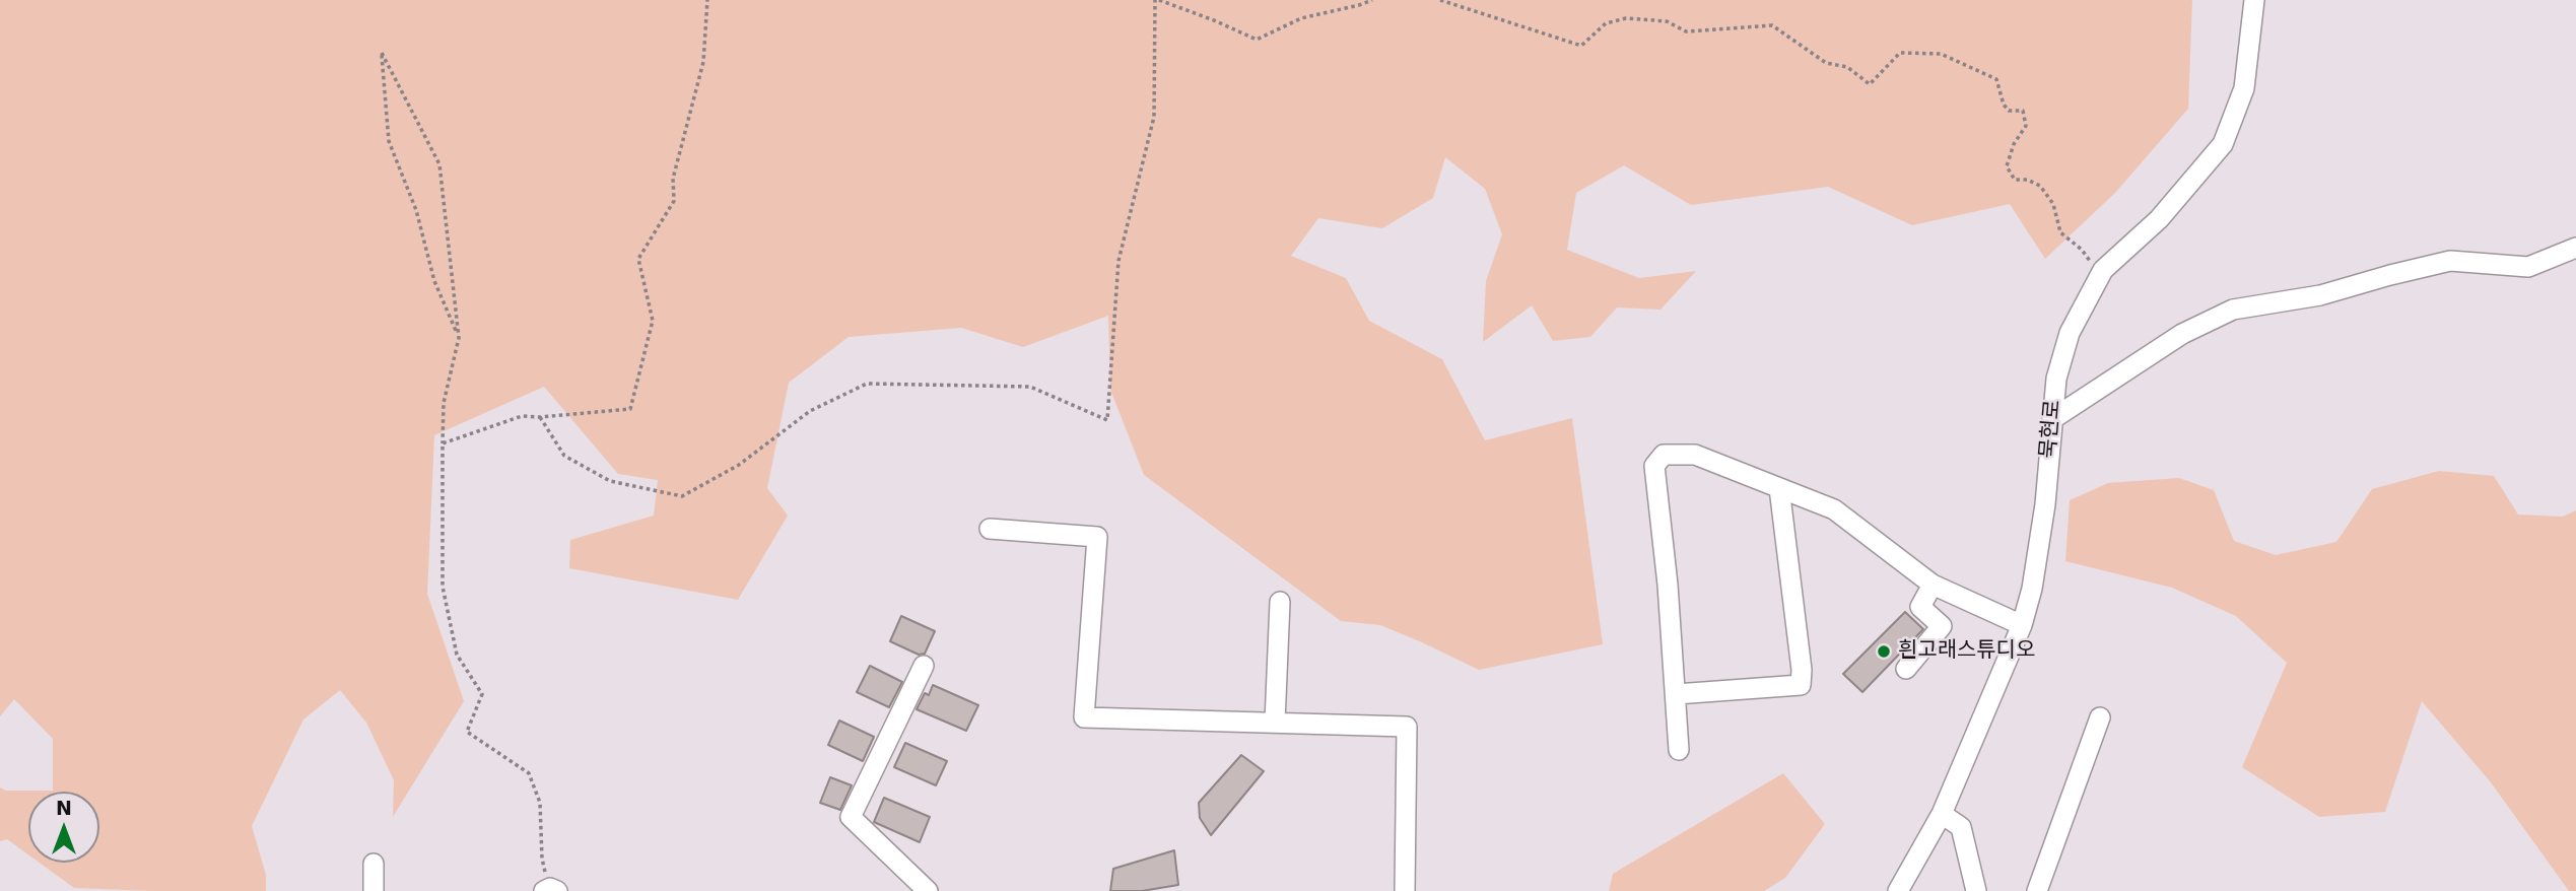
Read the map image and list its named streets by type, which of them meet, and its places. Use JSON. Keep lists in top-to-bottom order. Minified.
{"streets":{"street":["묵현로"]},"places":["흰고래스튜디오"],"north":"top"}
